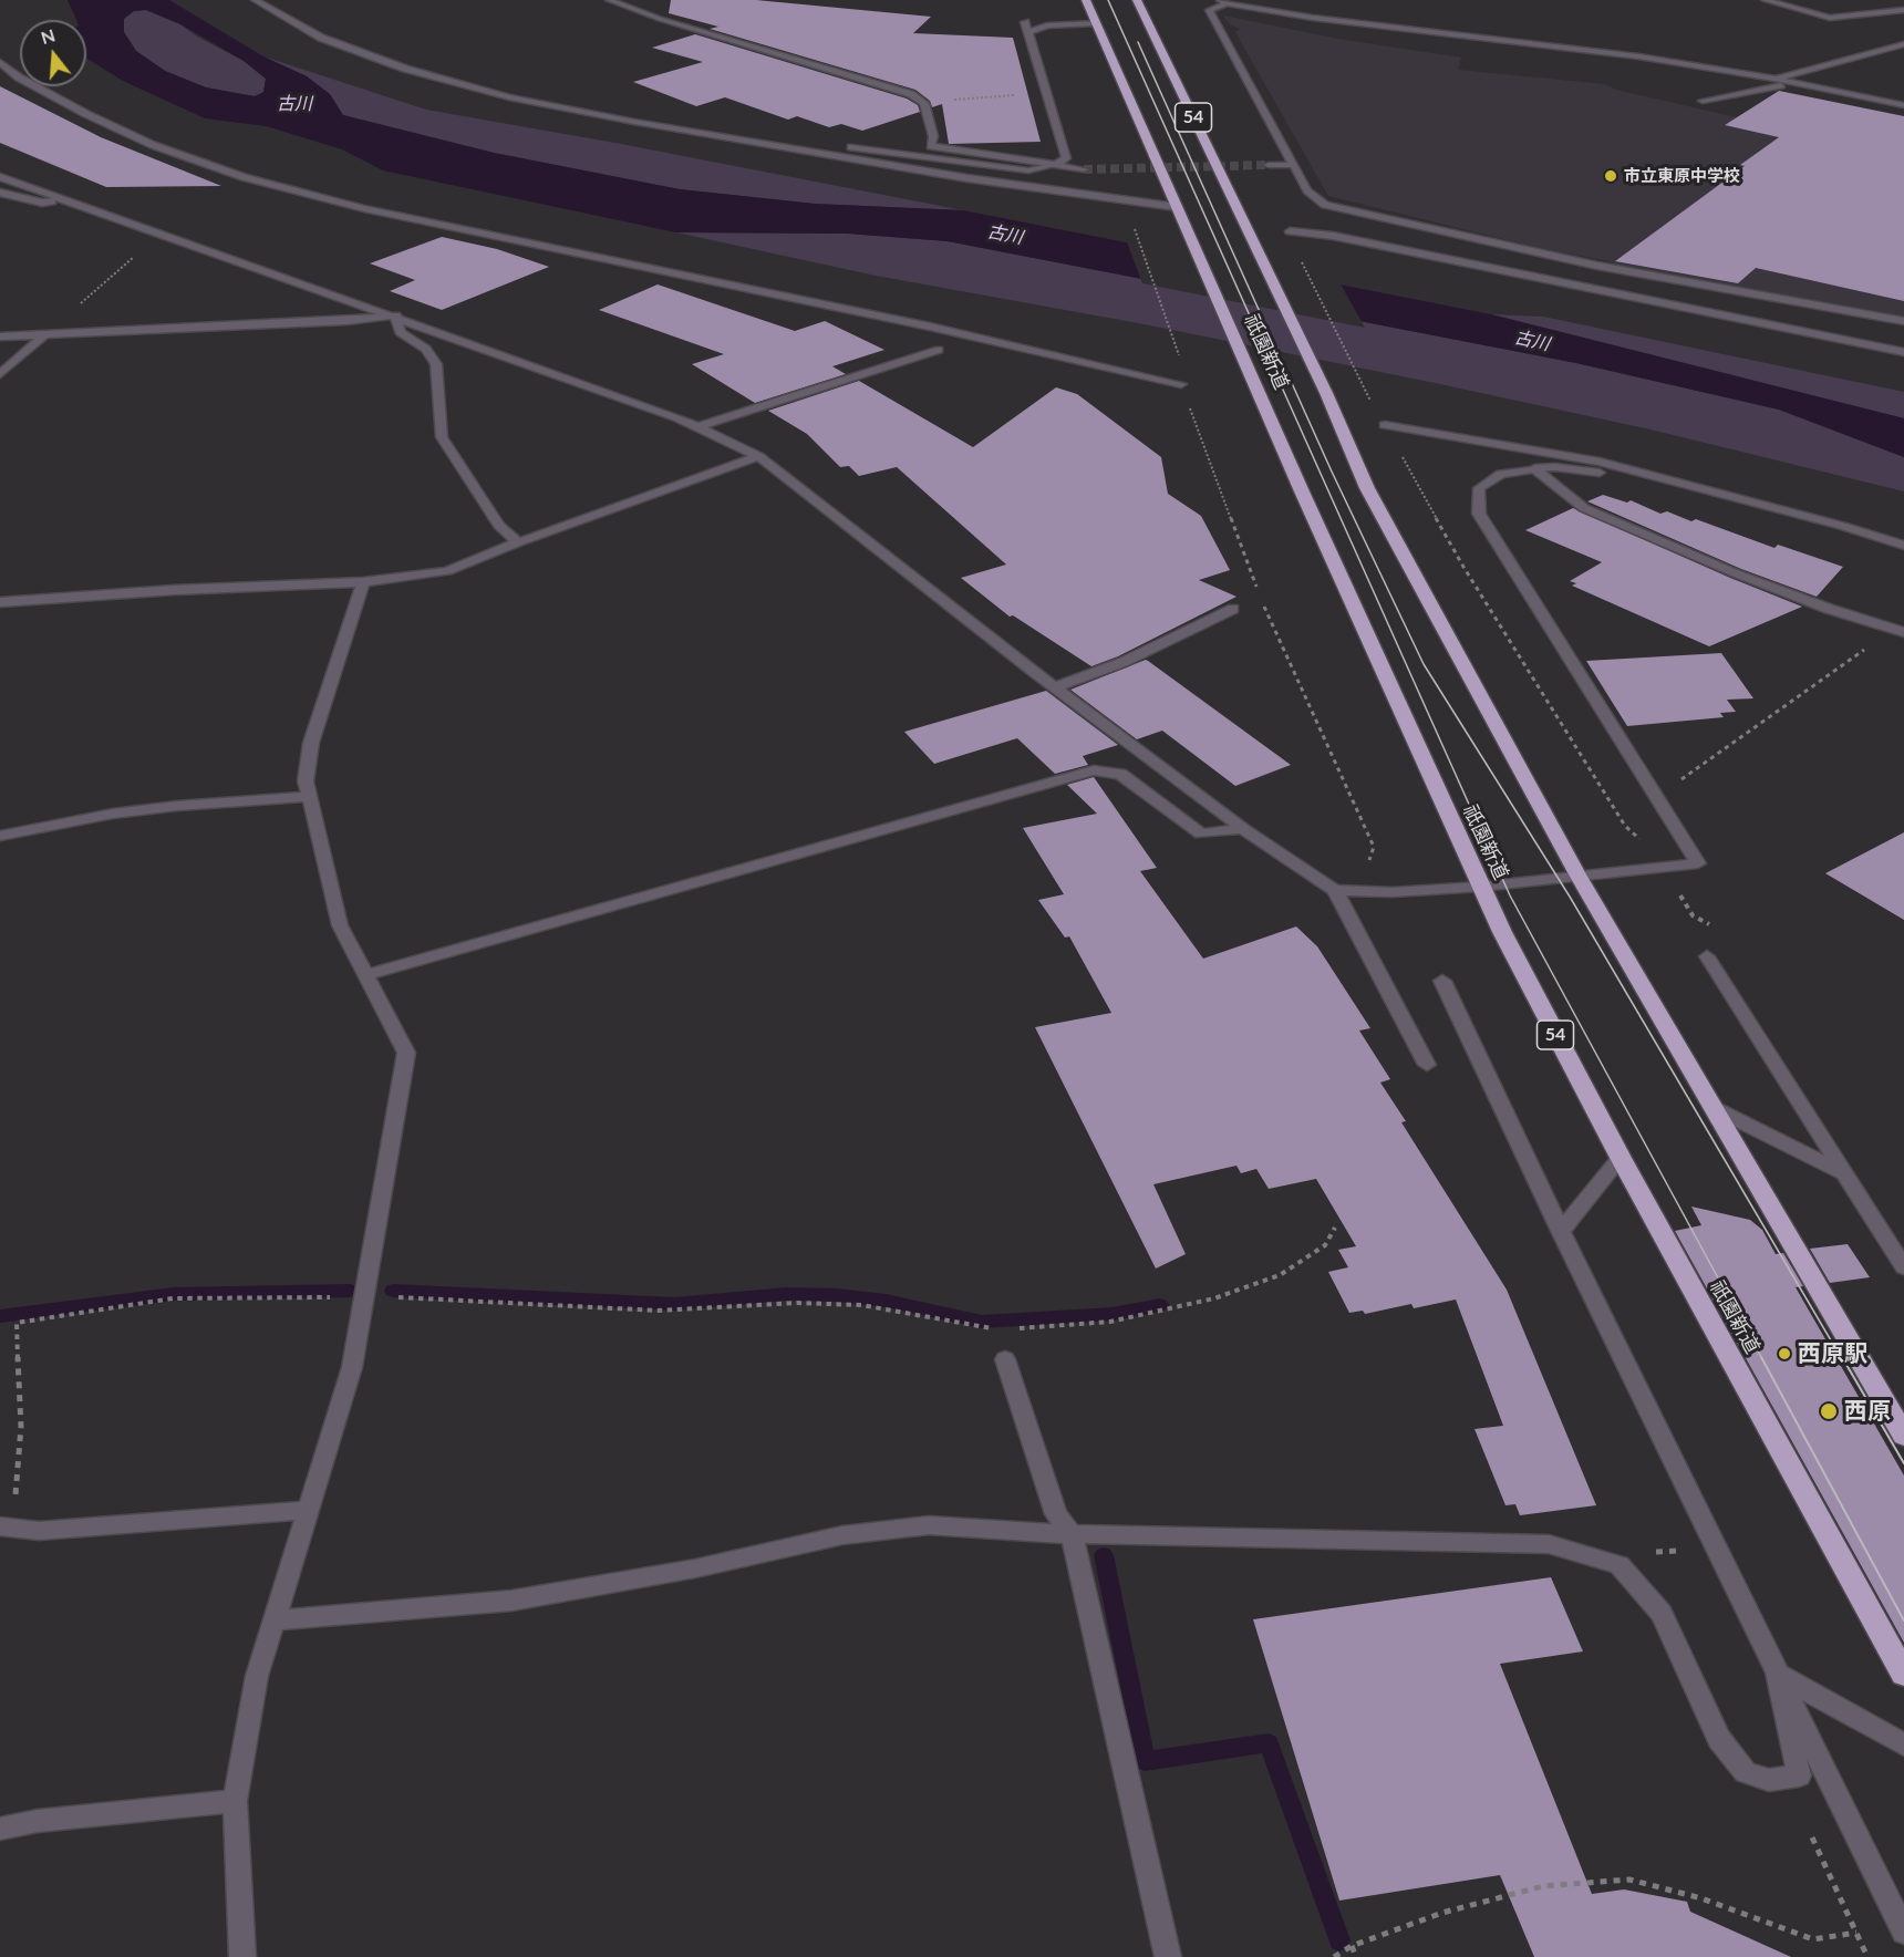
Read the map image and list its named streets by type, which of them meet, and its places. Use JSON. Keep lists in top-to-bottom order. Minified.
{"streets":{"highway":["54","祇園新道"]},"water":["古川"],"places":["市立東原中学校","西原駅","西原"],"north":"top"}
